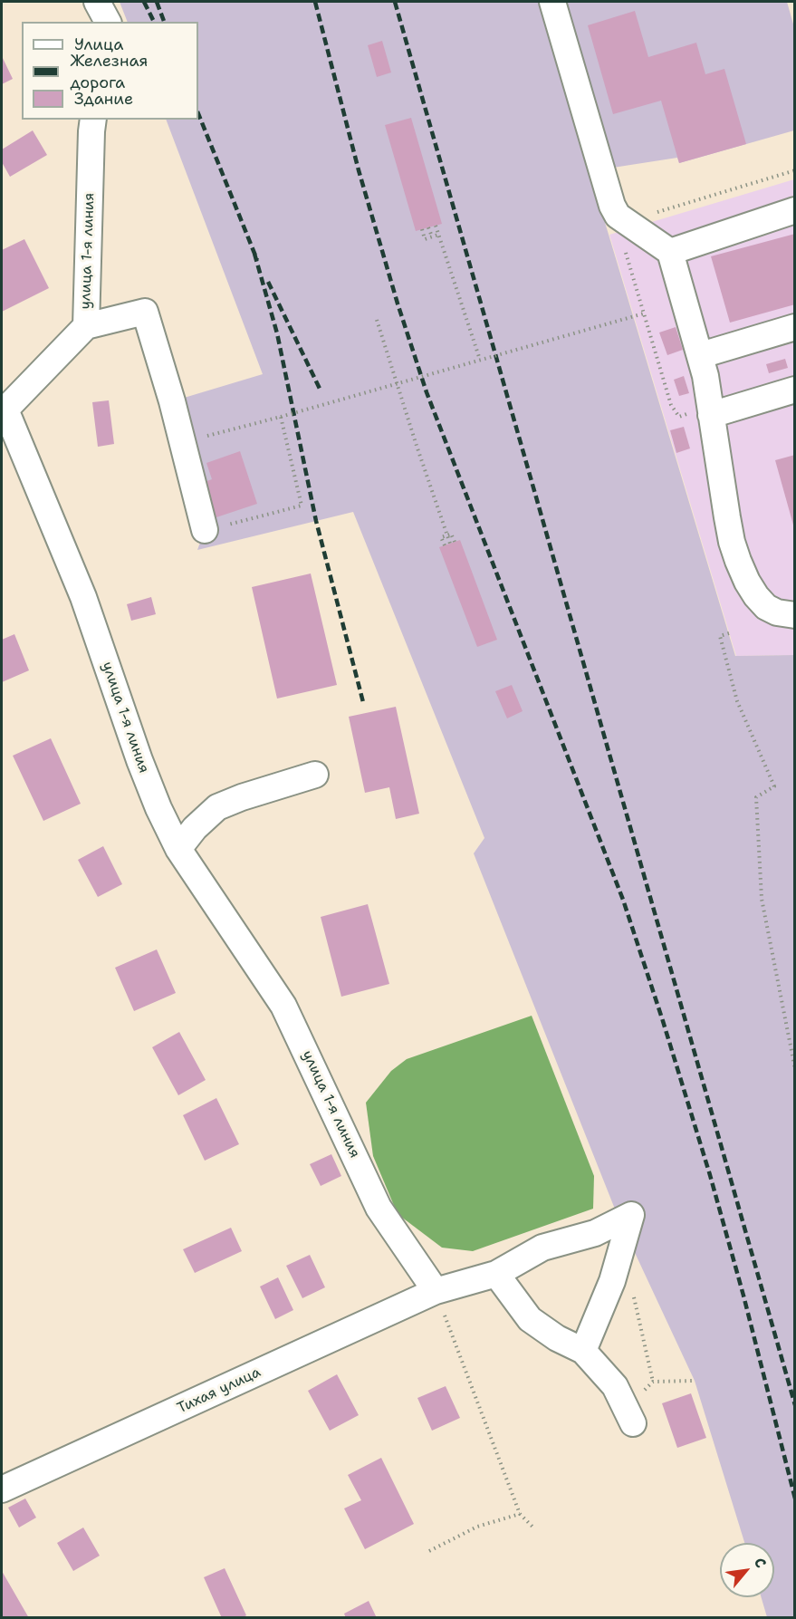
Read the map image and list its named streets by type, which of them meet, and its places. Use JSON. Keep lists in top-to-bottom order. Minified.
{"streets":{"street":["улица 1-я линия","Тихая улица"]},"crossings":[["улица 1-я линия","Тихая улица"]],"legend":["Улица","Железная дорога","Здание"],"north":"top right"}
